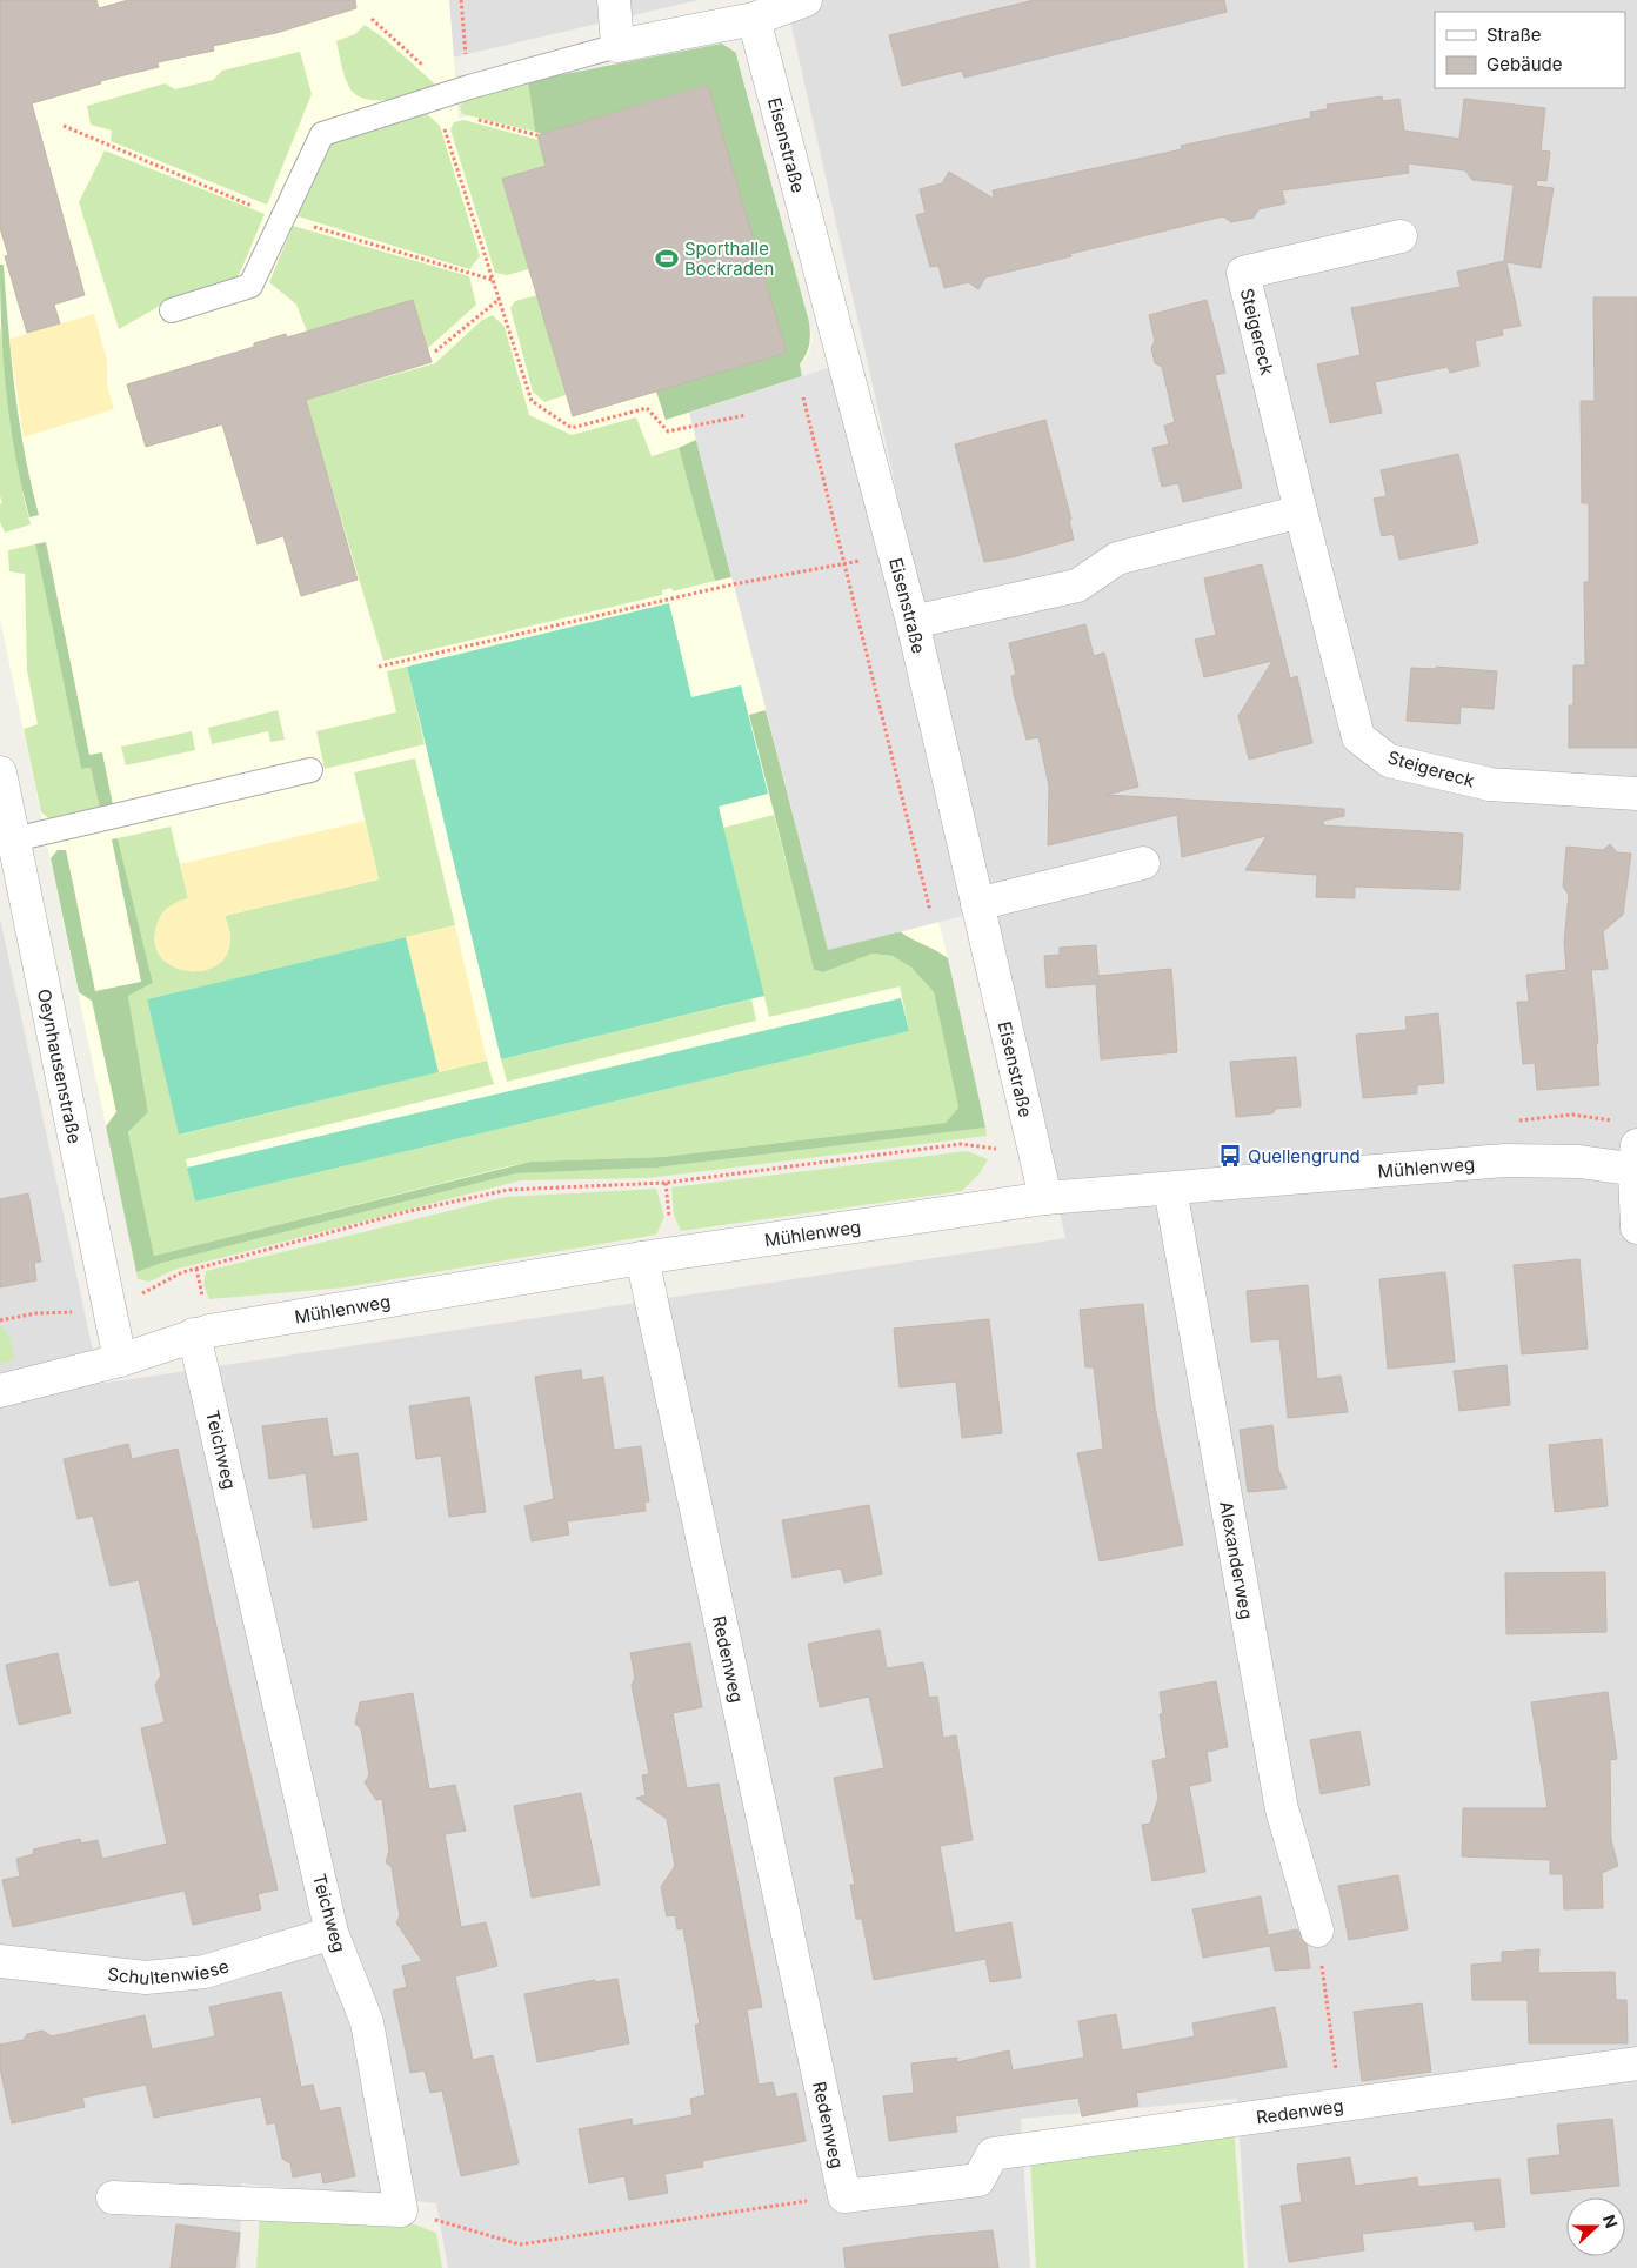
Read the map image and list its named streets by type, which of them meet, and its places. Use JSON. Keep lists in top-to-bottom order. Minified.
{"streets":{"street":["Eisenstraße","Steigereck","Oeynhausenstraße","Mühlenweg","Teichweg","Alexanderweg","Redenweg","Schultenwiese"]},"crossings":[["Eisenstraße","Mühlenweg"],["Oeynhausenstraße","Mühlenweg"],["Mühlenweg","Teichweg"],["Mühlenweg","Alexanderweg"],["Mühlenweg","Redenweg"],["Teichweg","Schultenwiese"]],"places":{"sports":["Sporthalle Bockraden"],"bus stop":["Quellengrund"]},"legend":["Straße","Gebäude"],"north":"right"}
